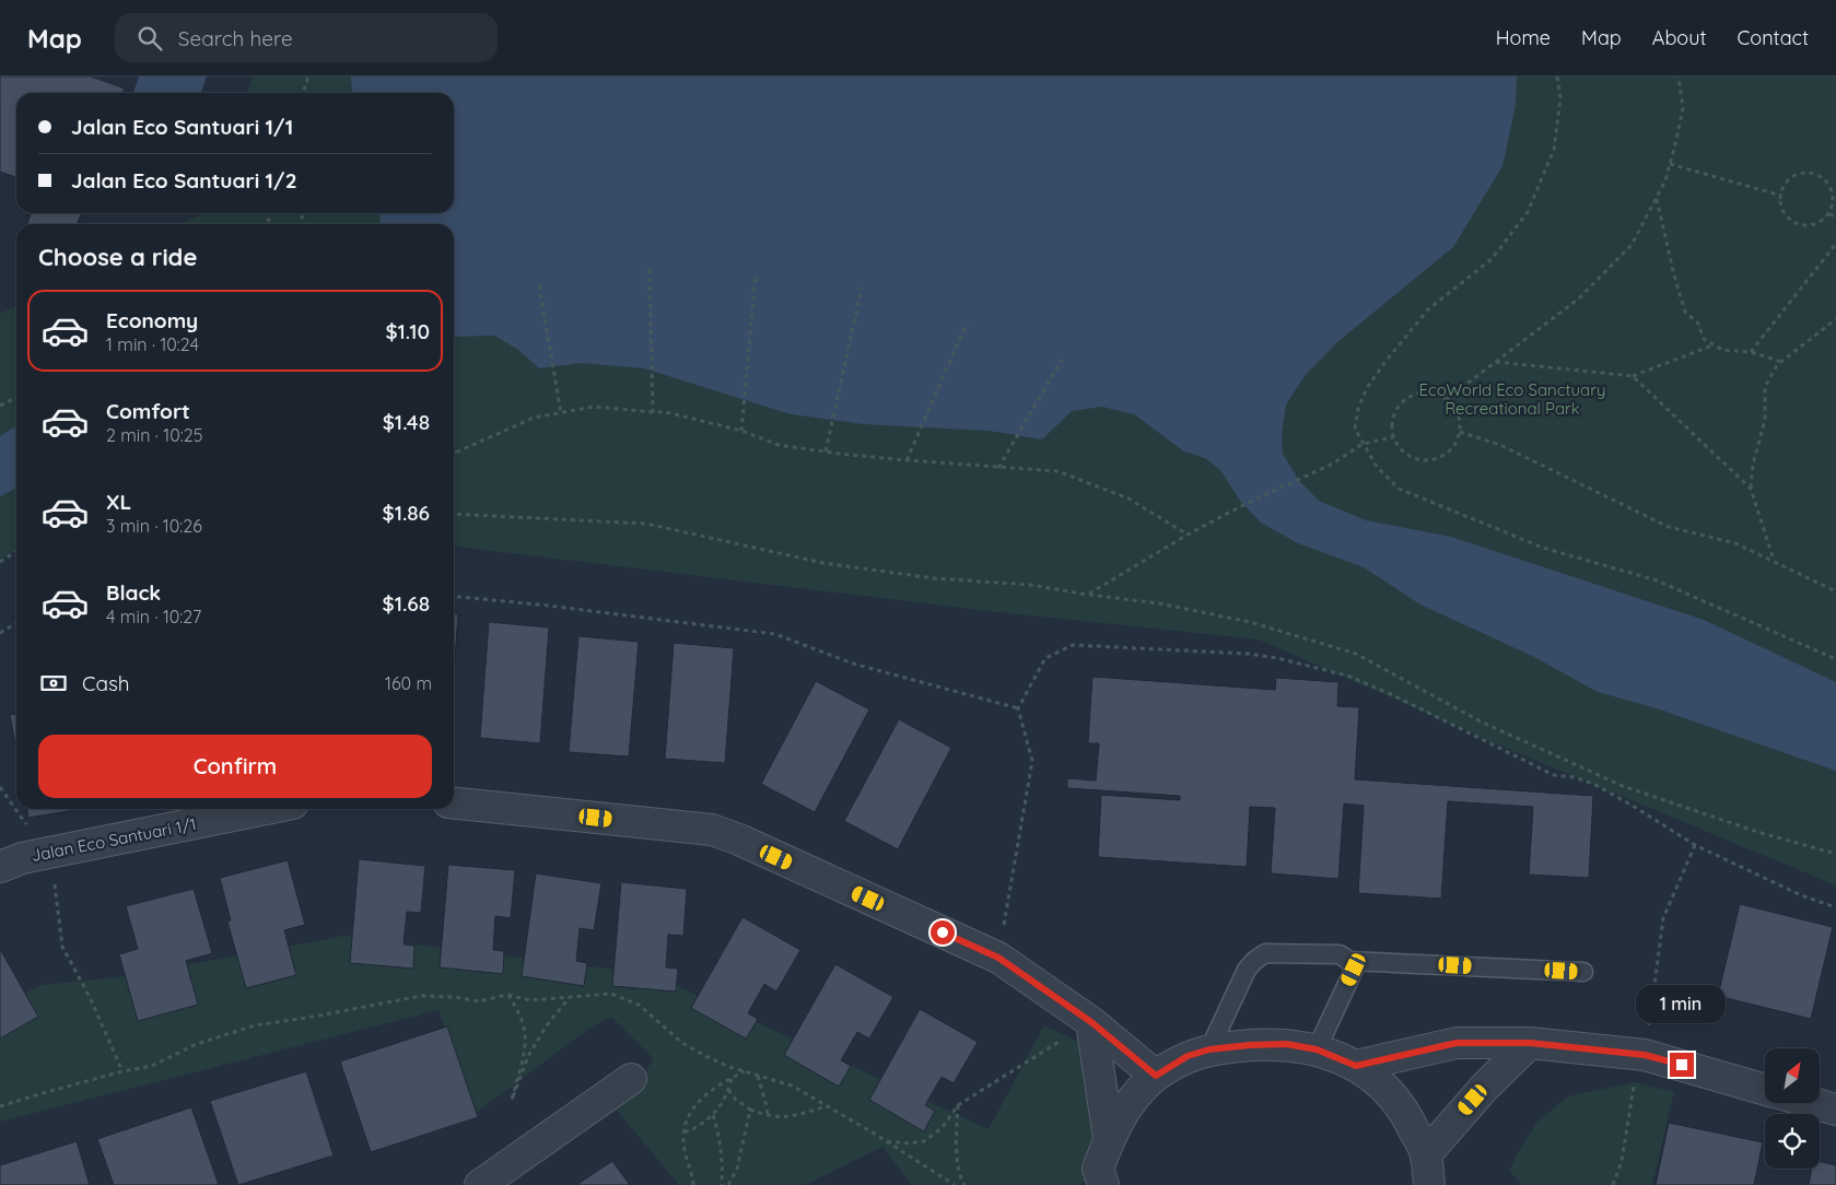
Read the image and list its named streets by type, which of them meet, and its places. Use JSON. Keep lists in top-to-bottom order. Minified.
{"streets":{"street":["Jalan Eco Santuari 1/1"]},"parks":["EcoWorld Eco Sanctuary Recreational Park"],"north":"top right","page":{"header":"Map","search":"Search here","nav":["Home","Map","About","Contact"],"banner":["Jalan Eco Santuari 1/1","Jalan Eco Santuari 1/2"],"heading":"Choose a ride","list":[{"name":"Economy","note":"1 min · 10:24","value":"$1.10"},{"name":"Comfort","note":"2 min · 10:25","value":"$1.48"},{"name":"XL","note":"3 min · 10:26","value":"$1.86"},{"name":"Black","note":"4 min · 10:27","value":"$1.68"}],"pay":["Cash","160 m"],"buttons":"Confirm","bubble":"1 min"}}
